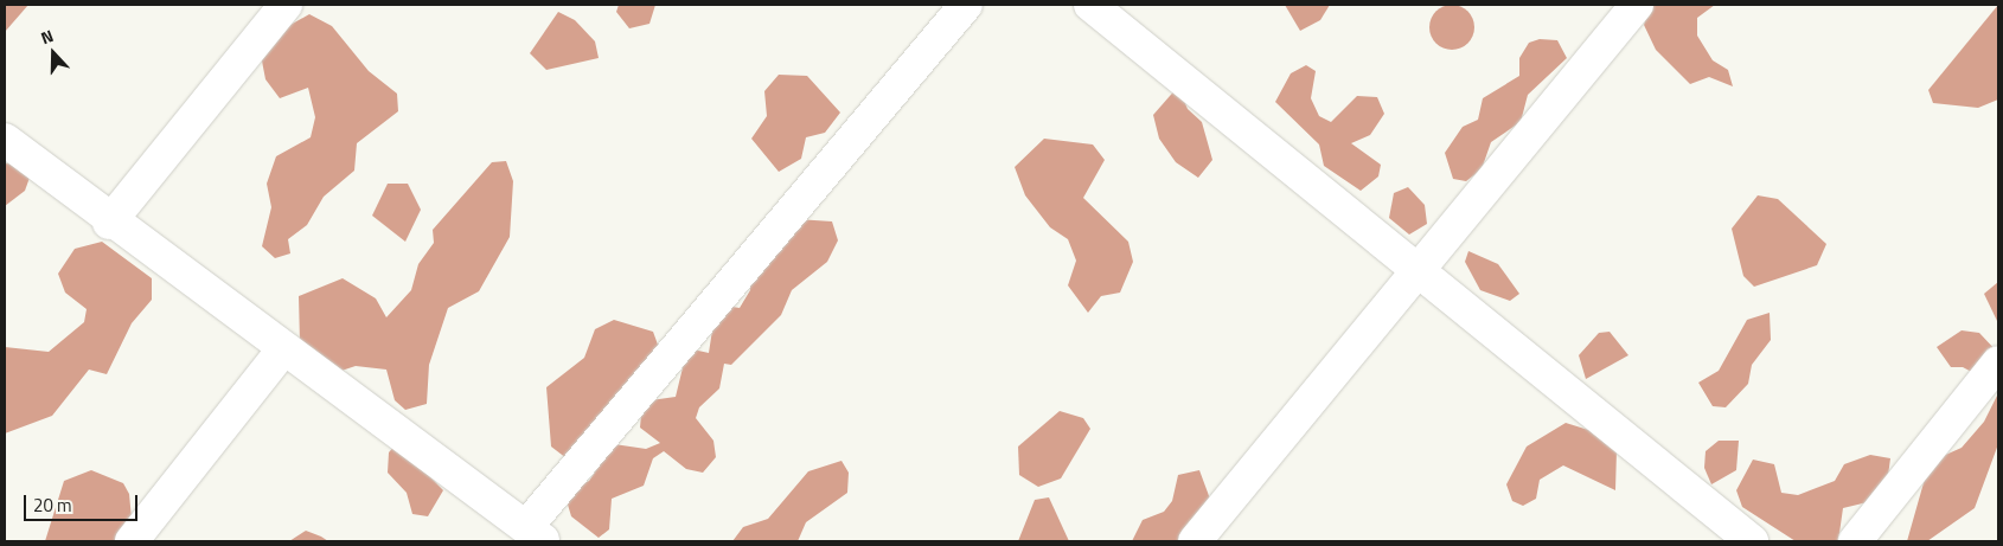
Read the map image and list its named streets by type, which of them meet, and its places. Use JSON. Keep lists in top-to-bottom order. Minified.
{"scale_bar":"20 m","north":"top"}
